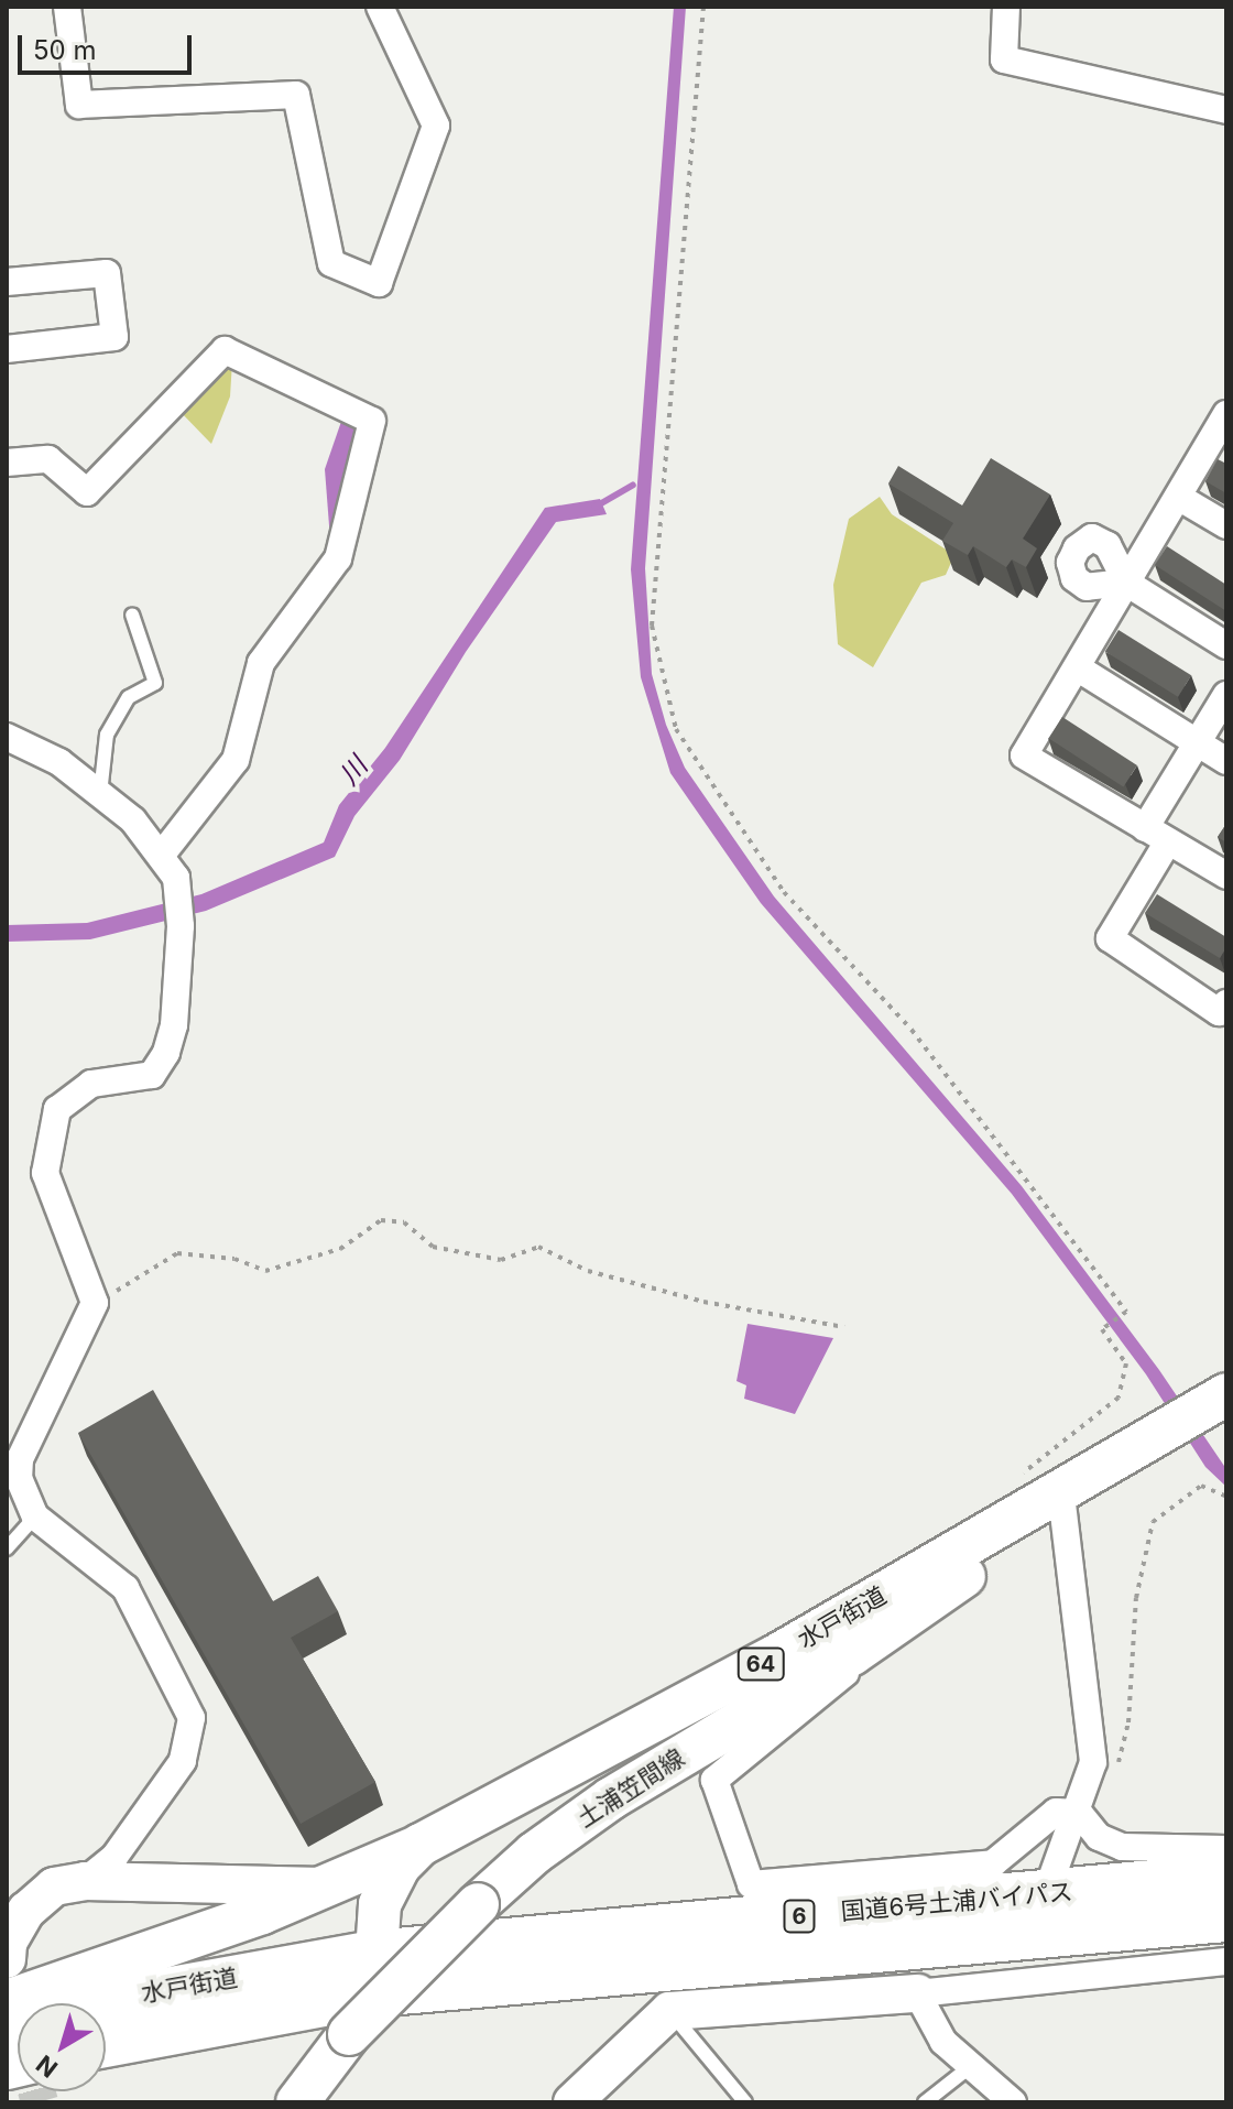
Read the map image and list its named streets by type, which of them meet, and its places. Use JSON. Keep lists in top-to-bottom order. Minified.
{"streets":{"highway":["水戸街道","国道6号土浦バイパス","6"],"main road":["64","土浦笠間線"]},"crossings":[["水戸街道","土浦笠間線"],["水戸街道","国道6号土浦バイパス"]],"water":["川"],"scale_bar":"50 m","north":"bottom left"}
